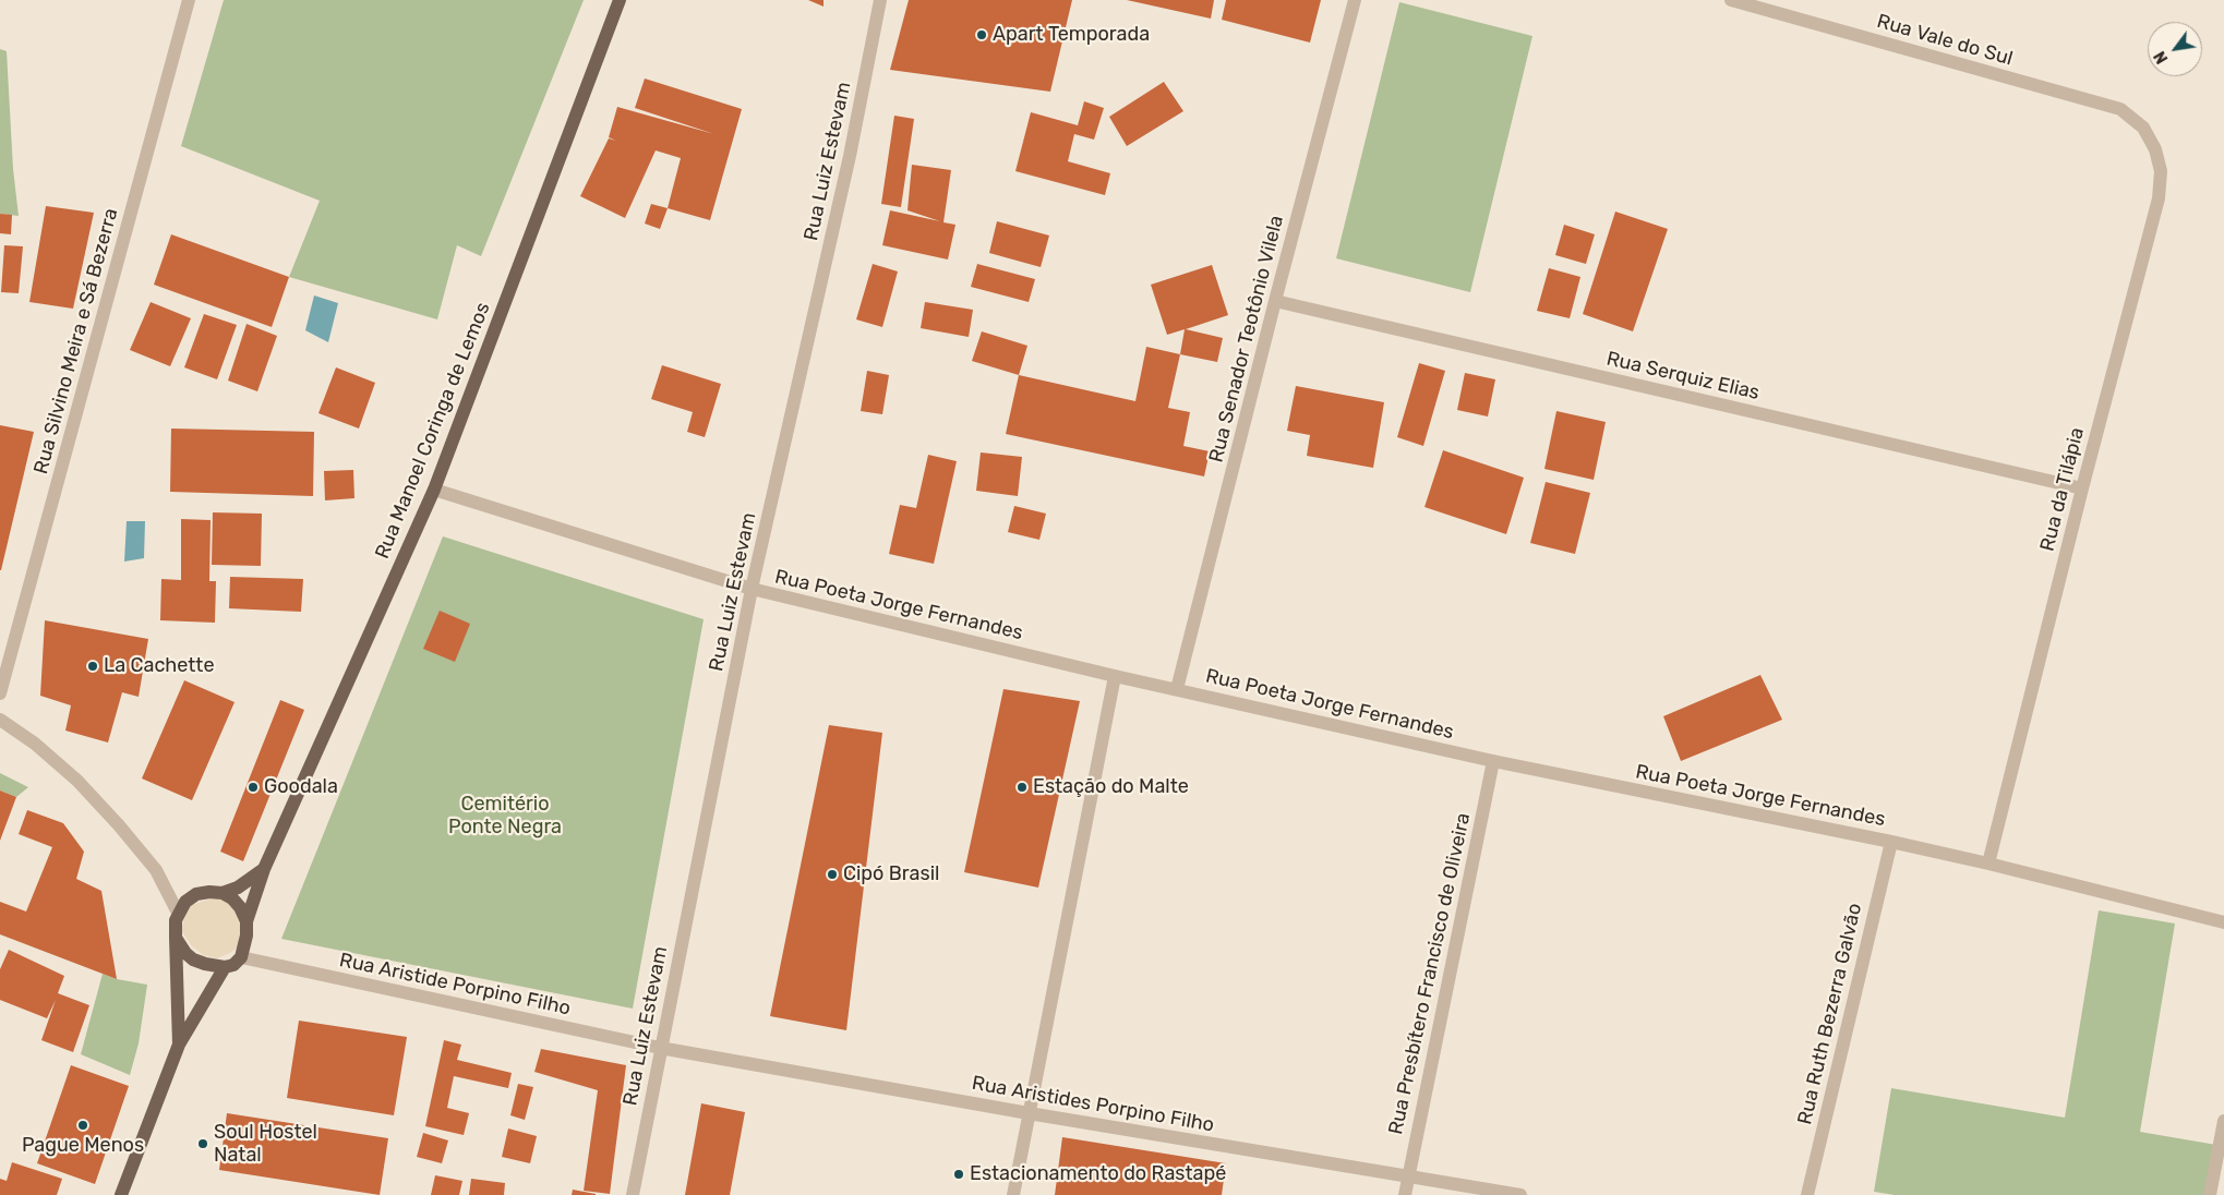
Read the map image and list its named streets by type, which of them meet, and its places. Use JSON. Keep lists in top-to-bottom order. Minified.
{"streets":{"main road":["Rua Manoel Coringa de Lemos"],"street":["Rua Vale do Sul","Rua Luiz Estevam","Rua Senador Teotônio Vilela","Rua Silvino Meira e Sá Bezerra","Rua Serquiz Elias","Rua da Tilápia","Rua Poeta Jorge Fernandes","Rua Presbítero Francisco de Oliveira","Rua Aristide Porpino Filho","Rua Ruth Bezerra Galvão","Rua Aristides Porpino Filho"]},"crossings":[["Rua Vale do Sul","Rua da Tilápia"],["Rua Luiz Estevam","Rua Poeta Jorge Fernandes"],["Rua Luiz Estevam","Rua Aristide Porpino Filho"],["Rua Luiz Estevam","Rua Aristides Porpino Filho"],["Rua Senador Teotônio Vilela","Rua Serquiz Elias"],["Rua Senador Teotônio Vilela","Rua Poeta Jorge Fernandes"],["Rua Serquiz Elias","Rua da Tilápia"],["Rua Manoel Coringa de Lemos","Rua Poeta Jorge Fernandes"],["Rua Manoel Coringa de Lemos","Rua Aristide Porpino Filho"],["Rua da Tilápia","Rua Poeta Jorge Fernandes"],["Rua Poeta Jorge Fernandes","Rua Presbítero Francisco de Oliveira"],["Rua Poeta Jorge Fernandes","Rua Ruth Bezerra Galvão"],["Rua Presbítero Francisco de Oliveira","Rua Aristides Porpino Filho"],["Rua Aristide Porpino Filho","Rua Aristides Porpino Filho"]],"parks":["Cemitério Ponte Negra"],"places":["Apart Temporada","La Cachette","Goodala","Estação do Malte","Cipó Brasil","Pague Menos","Soul Hostel Natal","Estacionamento do Rastapé"],"north":"bottom left"}
